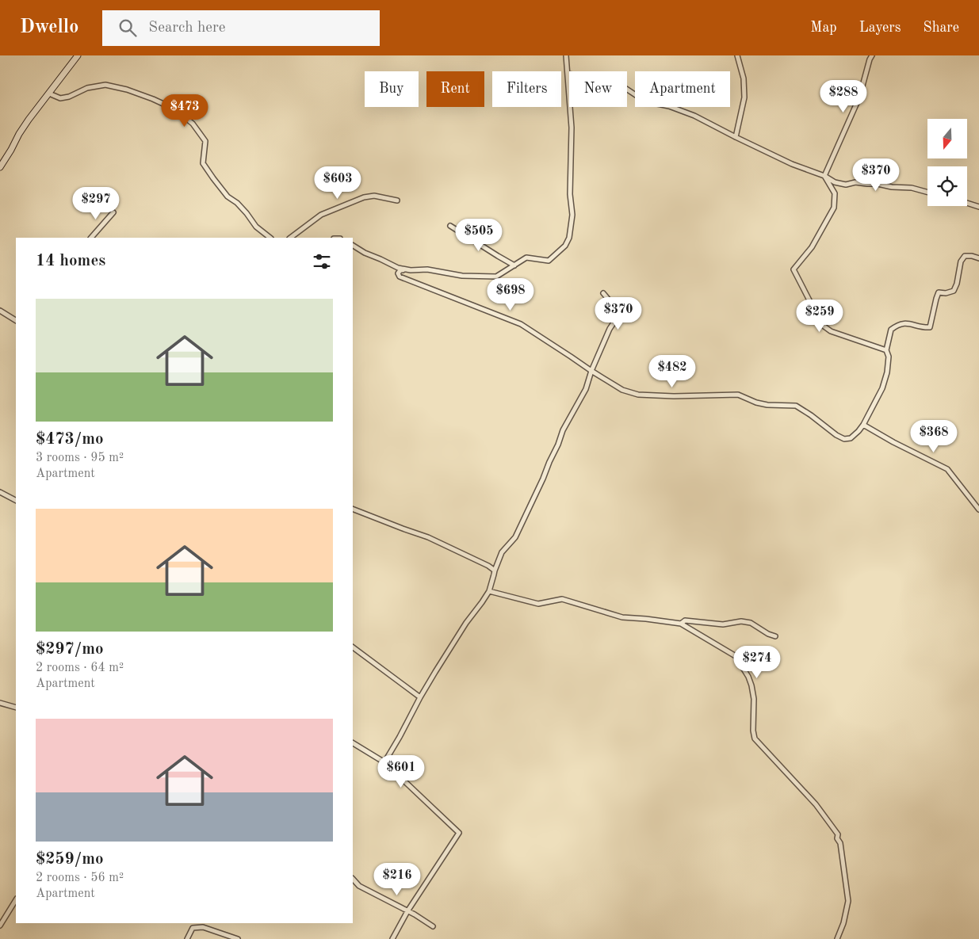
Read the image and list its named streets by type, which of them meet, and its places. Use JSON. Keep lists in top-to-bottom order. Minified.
{"north":"bottom","page":{"header":"Dwello","search":"Search here","nav":["Map","Layers","Share"],"chip":["Buy","Rent","Filters","New","Apartment"],"price":["$288","$473","$370","$603","$297","$505","$698","$370","$259","$482","$368","$274","$601","$216"],"heading":"14 homes","list":[{"name":"$473/mo","note":"3 rooms · 95 m² · Apartment"},{"name":"$297/mo","note":"2 rooms · 64 m² · Apartment"},{"name":"$259/mo","note":"2 rooms · 56 m² · Apartment"}]}}
